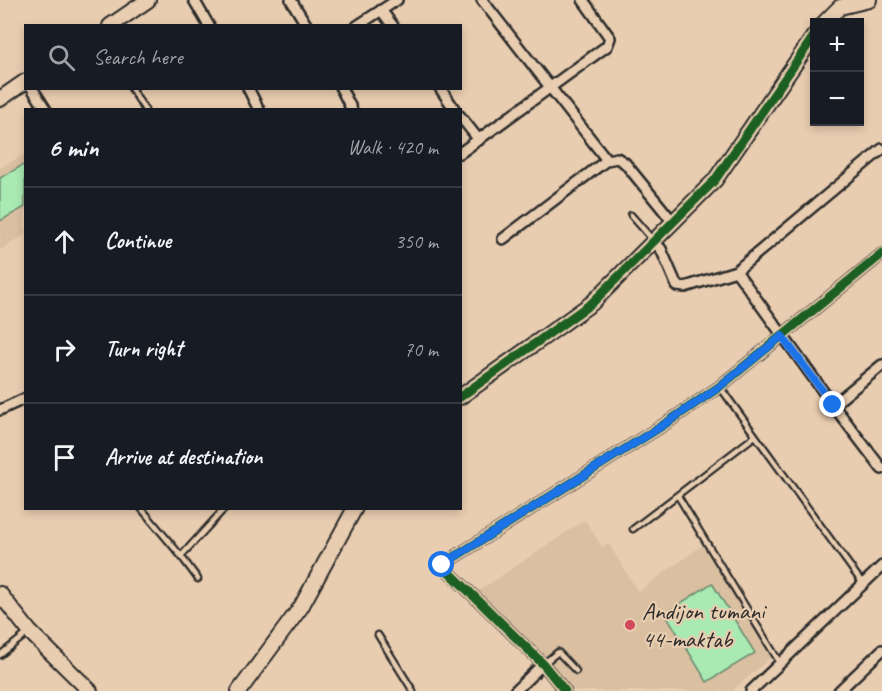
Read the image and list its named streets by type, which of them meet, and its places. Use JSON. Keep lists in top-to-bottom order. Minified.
{"places":["Andijon tumani 44-maktab"],"page":{"map_buttons":["+","−"],"search":"Search here","heading":["6 min","Walk · 420 m"],"list":[["Continue","350 m"],["Turn right","70 m"],"Arrive at destination"]}}
